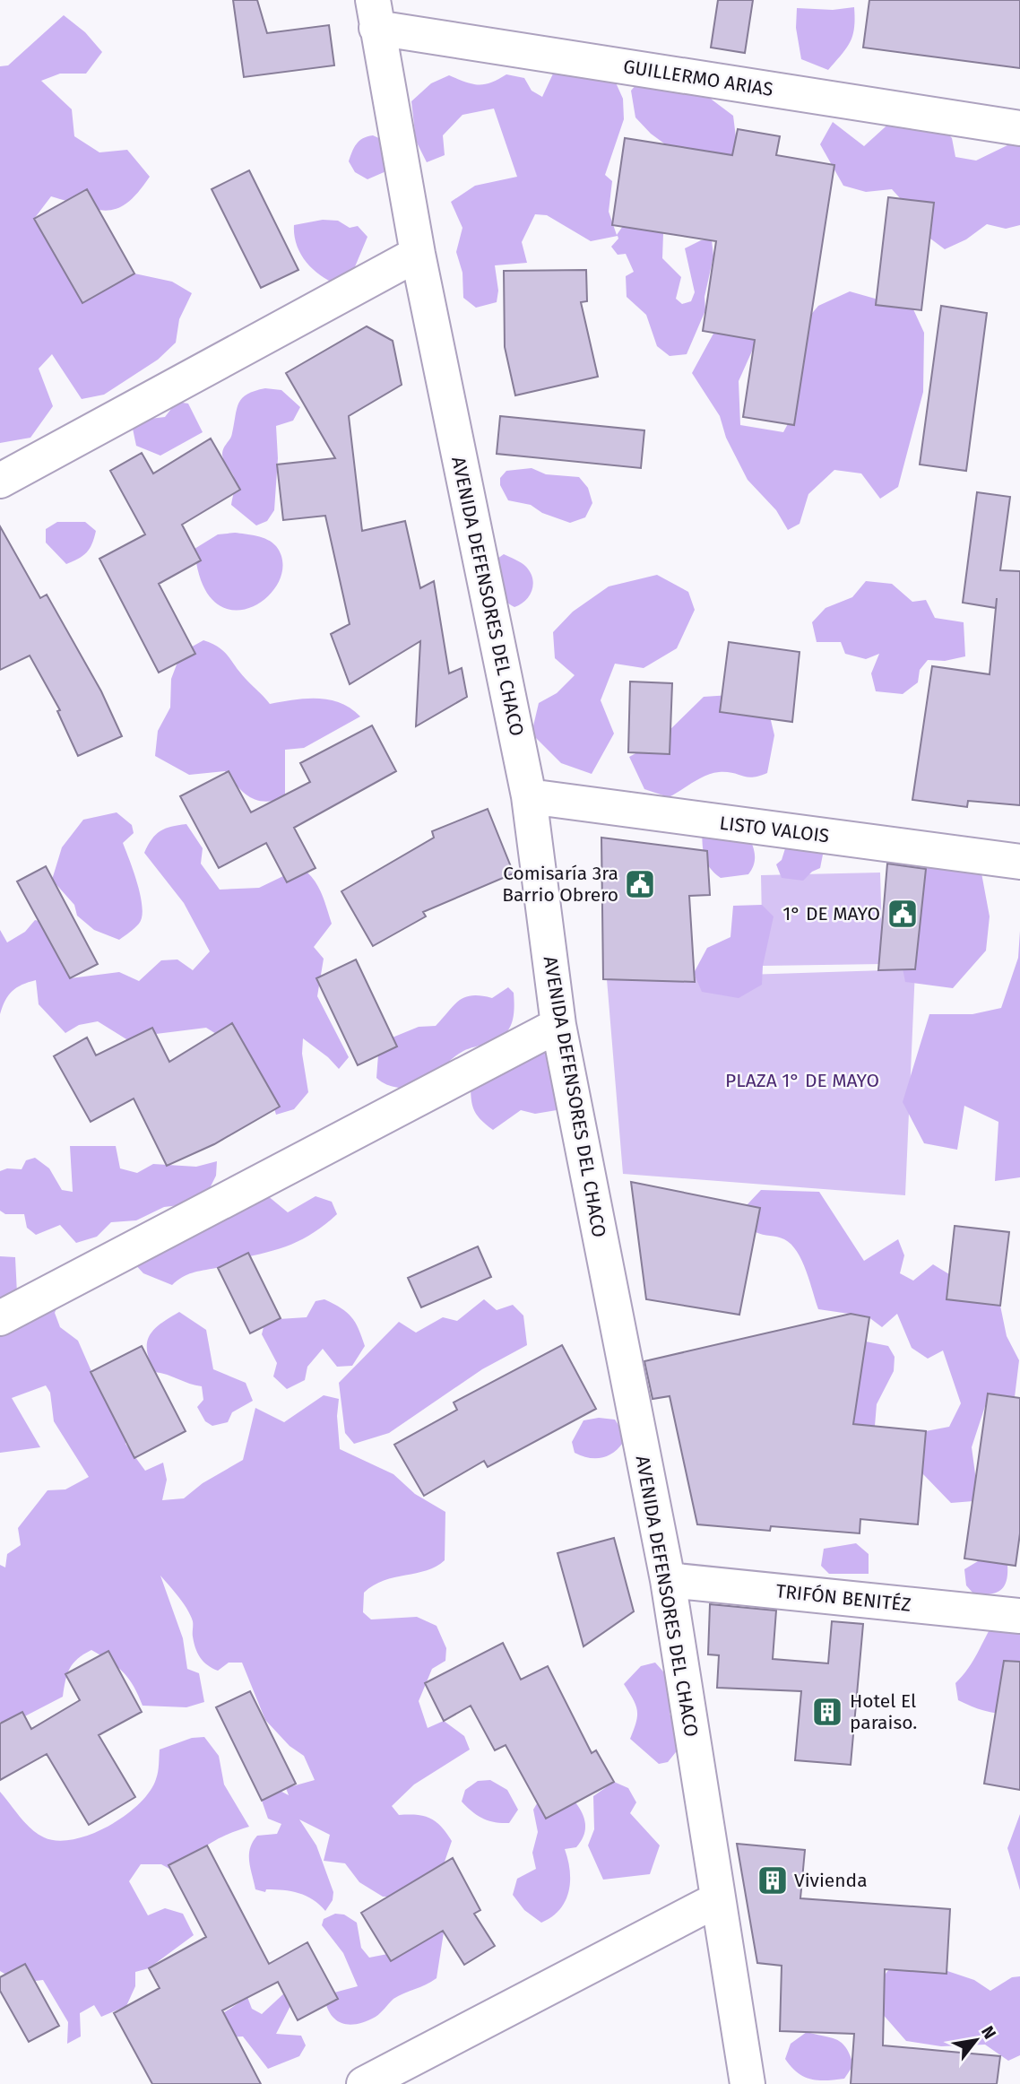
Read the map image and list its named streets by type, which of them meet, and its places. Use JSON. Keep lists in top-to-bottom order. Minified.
{"streets":{"street":["GUILLERMO ARIAS","AVENIDA DEFENSORES DEL CHACO","LISTO VALOIS","TRIFÓN BENITÉZ"]},"crossings":[["GUILLERMO ARIAS","AVENIDA DEFENSORES DEL CHACO"],["AVENIDA DEFENSORES DEL CHACO","LISTO VALOIS"],["AVENIDA DEFENSORES DEL CHACO","TRIFÓN BENITÉZ"]],"parks":["PLAZA 1° DE MAYO"],"places":{"public building":["Comisaría 3ra Barrio Obrero","1° DE MAYO"],"building":["Hotel El paraiso.","Vivienda"]},"north":"top right"}
